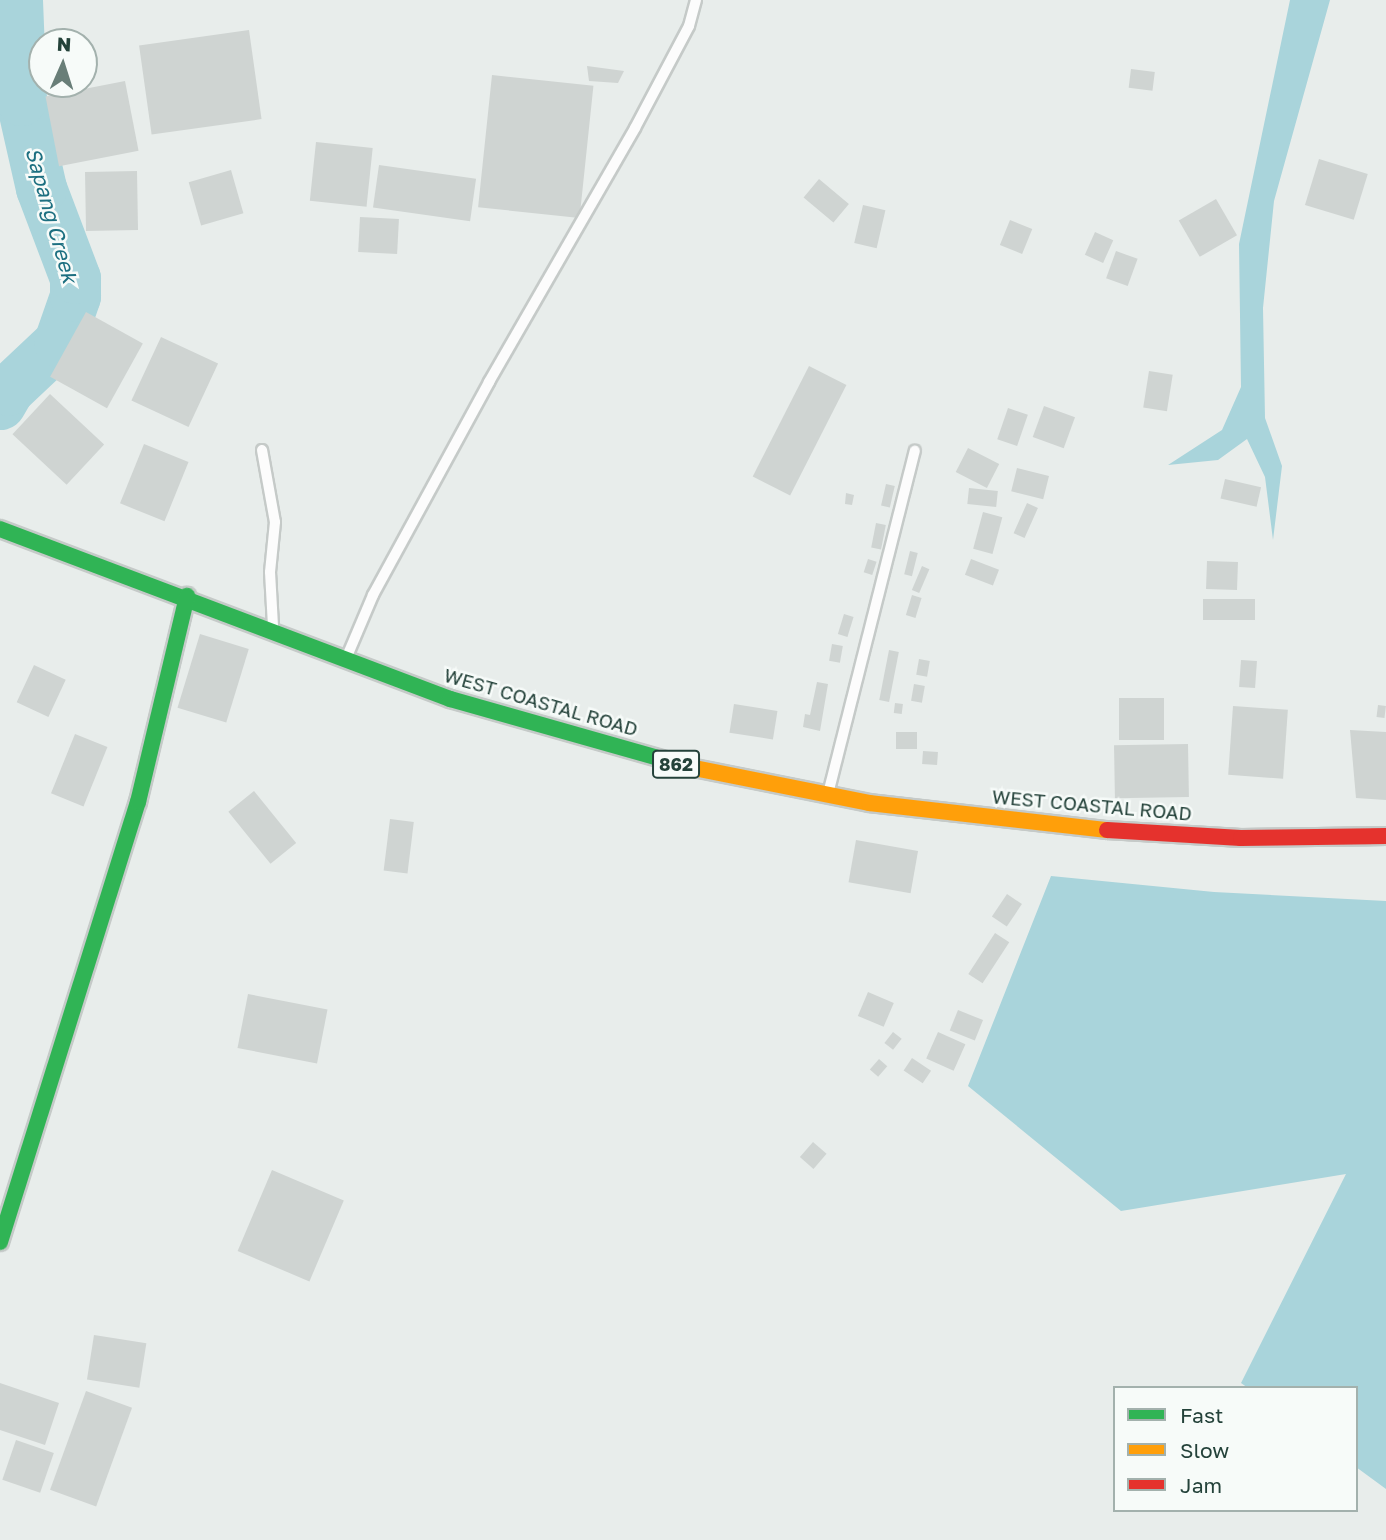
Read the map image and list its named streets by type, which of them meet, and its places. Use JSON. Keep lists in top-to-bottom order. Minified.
{"streets":{"main road":["WEST COASTAL ROAD","862"]},"water":["Sapang Creek"],"legend":["Fast","Slow","Jam"],"north":"top"}
